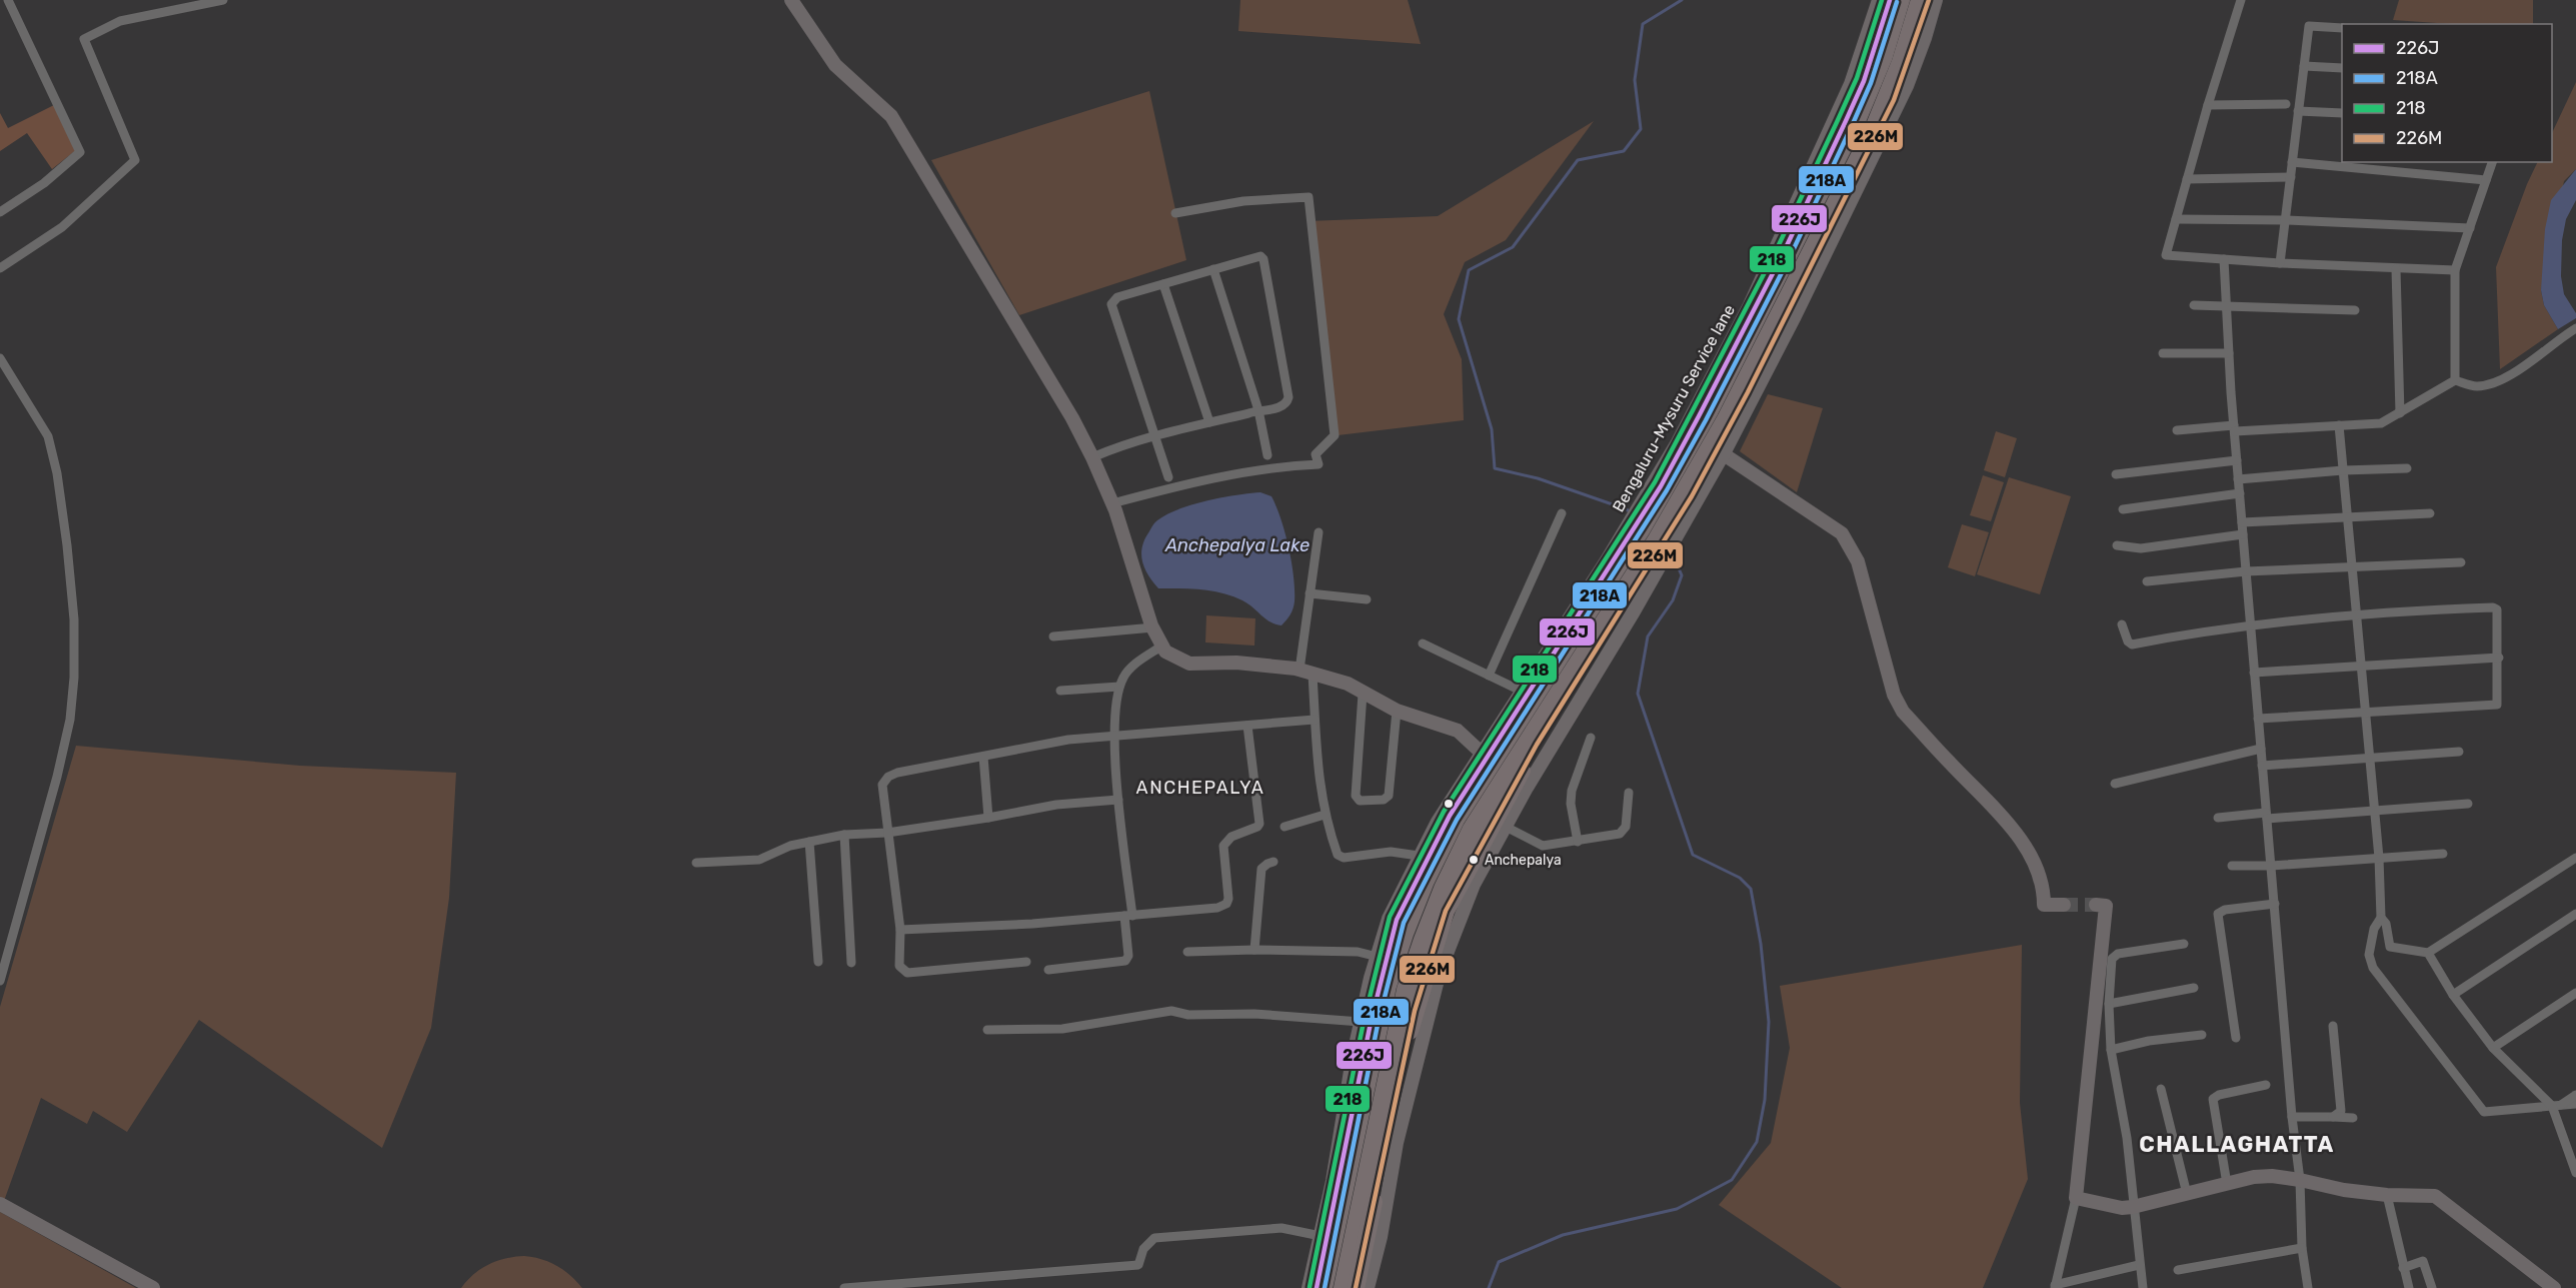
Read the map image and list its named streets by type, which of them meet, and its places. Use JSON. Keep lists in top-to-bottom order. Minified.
{"streets":{"street":["Bengaluru-Mysuru Service lane"]},"districts":["ANCHEPALYA","CHALLAGHATTA"],"water":["Anchepalya Lake"],"places":["Anchepalya"],"lines":["transit line 226J","transit line 218","transit line 226M","transit line 218A"],"legend":["226J","218A","218","226M"]}
